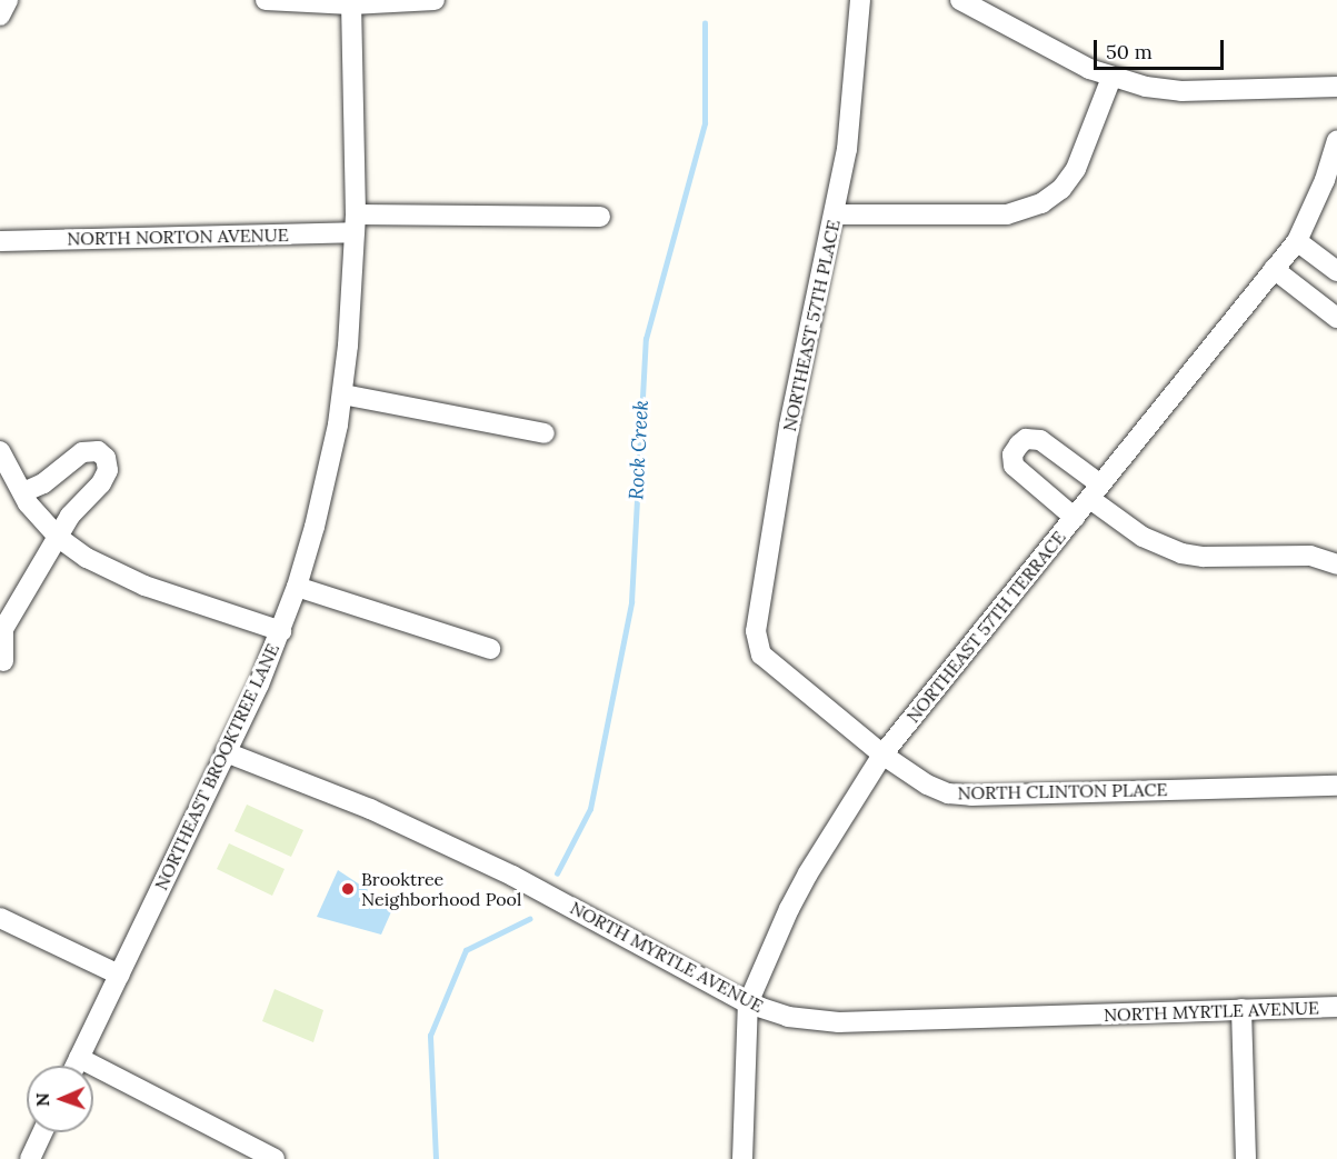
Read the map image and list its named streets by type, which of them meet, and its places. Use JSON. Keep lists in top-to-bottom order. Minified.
{"streets":{"street":["NORTH NORTON AVENUE","NORTHEAST 57TH PLACE","NORTHEAST 57TH TERRACE","NORTHEAST BROOKTREE LANE","NORTH CLINTON PLACE","NORTH MYRTLE AVENUE"]},"crossings":[["NORTH NORTON AVENUE","NORTHEAST BROOKTREE LANE"],["NORTHEAST 57TH PLACE","NORTH CLINTON PLACE"],["NORTHEAST 57TH TERRACE","NORTH CLINTON PLACE"],["NORTHEAST 57TH TERRACE","NORTH MYRTLE AVENUE"],["NORTHEAST BROOKTREE LANE","NORTH MYRTLE AVENUE"]],"water":["Rock Creek"],"places":["Brooktree Neighborhood Pool"],"scale_bar":"50 m","north":"left"}
